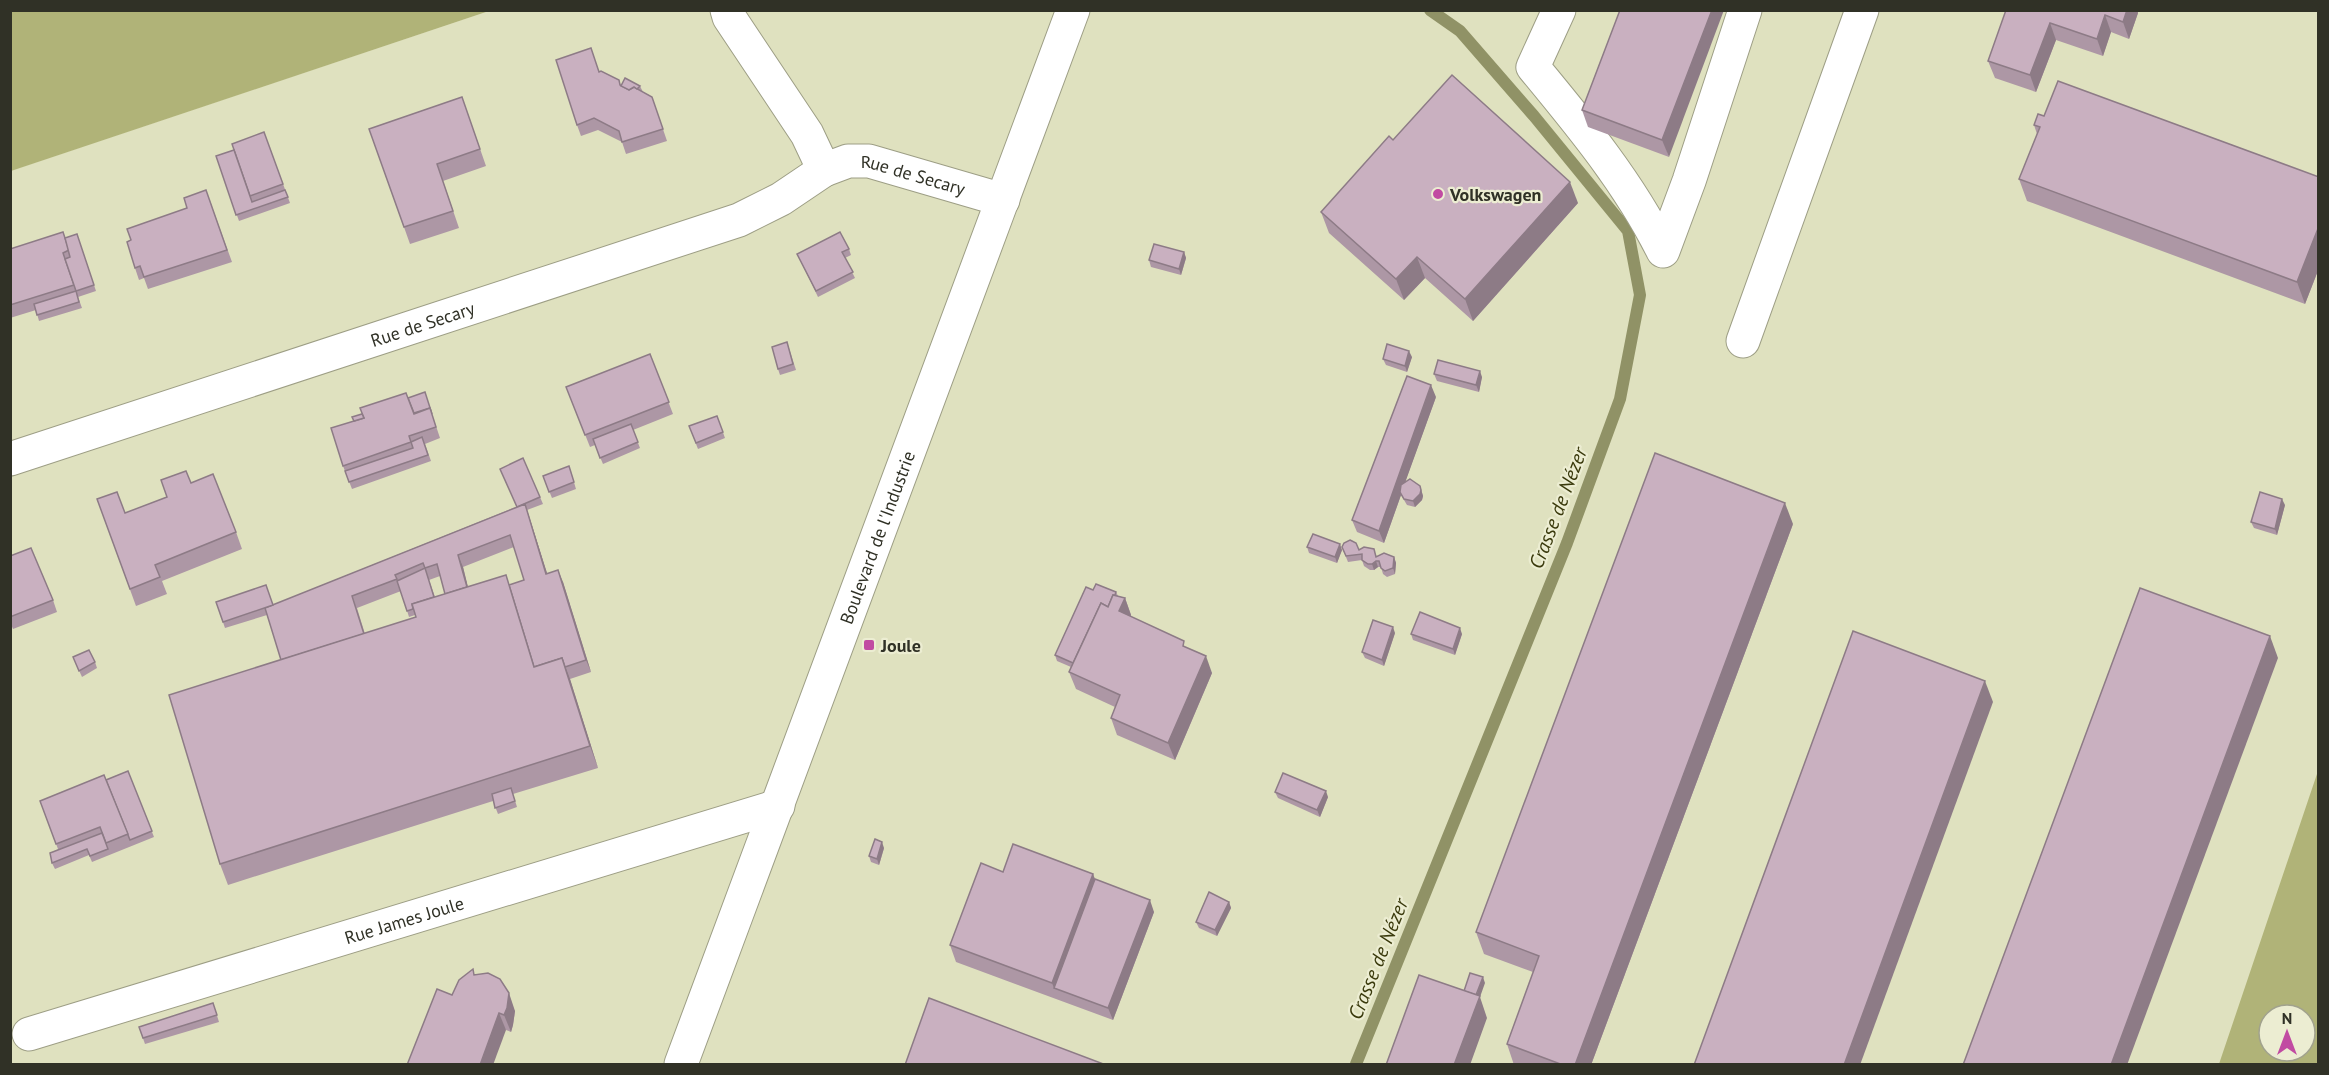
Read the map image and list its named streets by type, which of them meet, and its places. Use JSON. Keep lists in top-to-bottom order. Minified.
{"streets":{"street":["Rue de Secary","Boulevard de l'Industrie","Rue James Joule"]},"crossings":[["Rue de Secary","Boulevard de l'Industrie"],["Boulevard de l'Industrie","Rue James Joule"]],"water":["Crasse de Nézer"],"places":{"other":["Volkswagen"],"transit":["Joule"]},"north":"top"}
